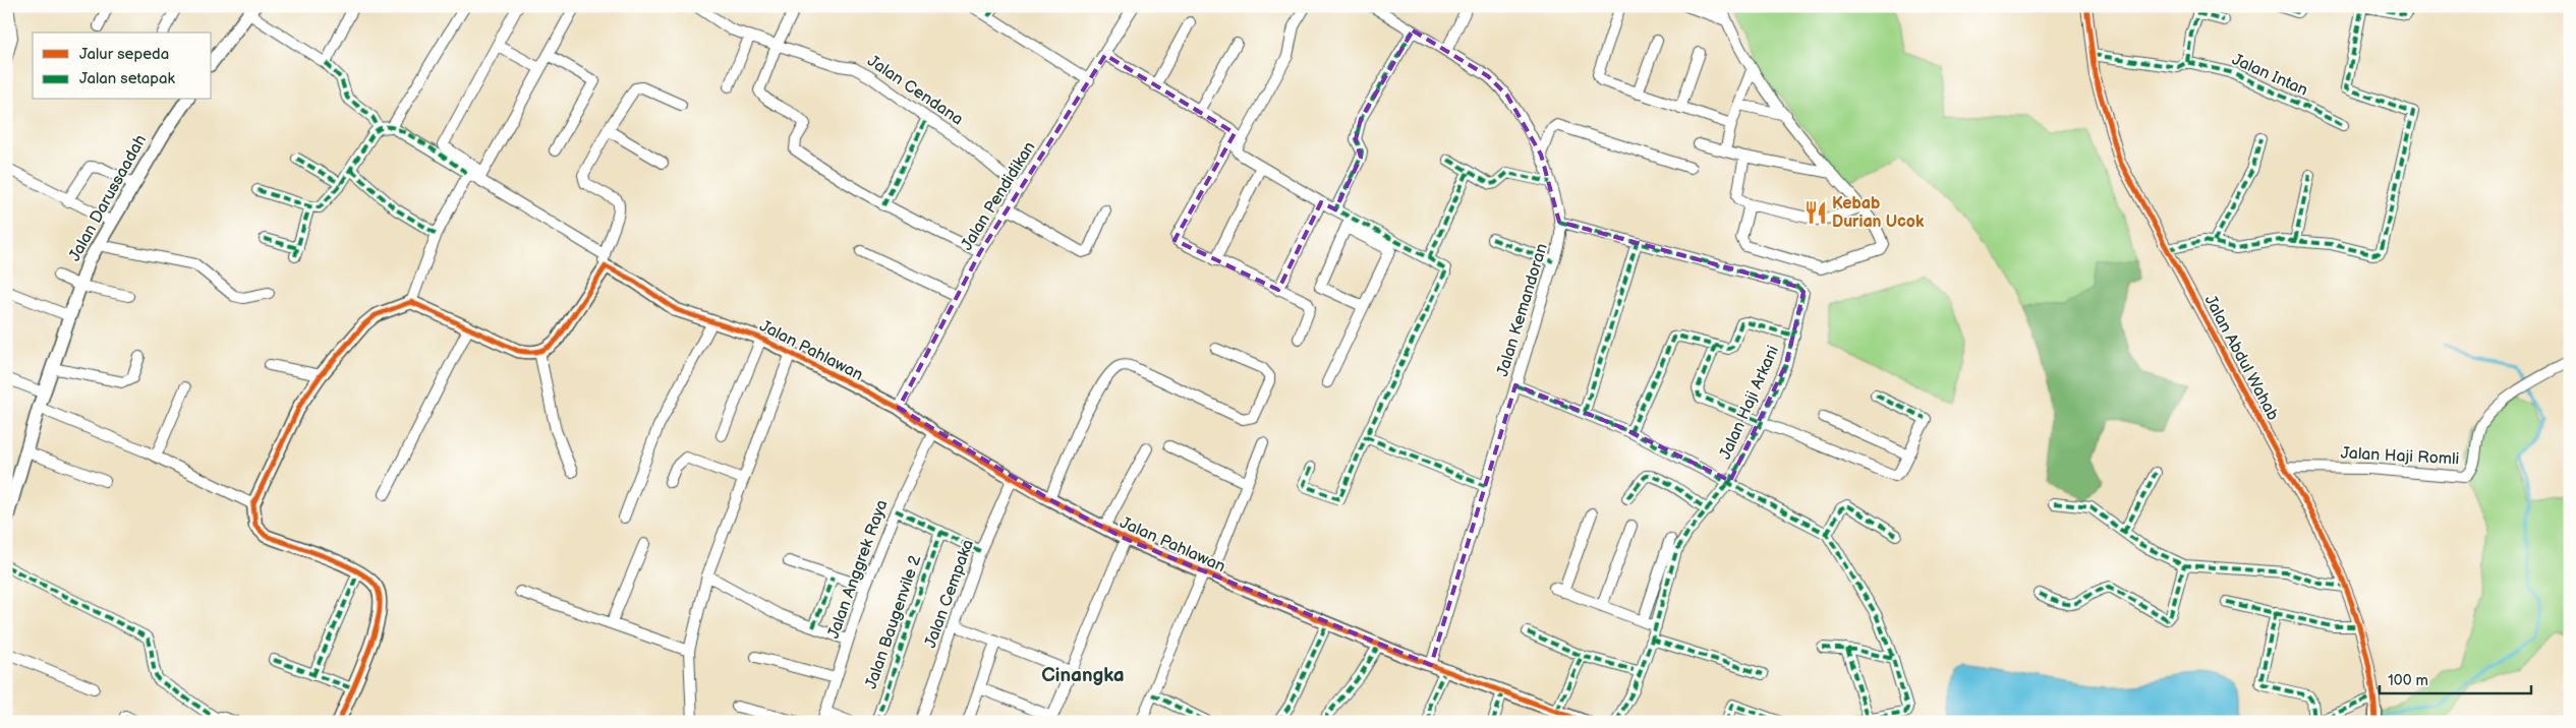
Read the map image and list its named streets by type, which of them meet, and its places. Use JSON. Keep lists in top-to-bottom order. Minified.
{"streets":{"street":["Jalan Intan","Jalan Cendana","Jalan Pendidikan","Jalan Darussaadah","Jalan Kemandoran","Jalan Pahlawan","Jalan Abdul Wahab","Jalan Haji Arkani","Jalan Haji Romli","Jalan Anggrek Raya","Jalan Cempaka","Jalan Baugenvile 2"]},"crossings":[["Jalan Intan","Jalan Abdul Wahab"],["Jalan Cendana","Jalan Pendidikan"],["Jalan Pendidikan","Jalan Pahlawan"],["Jalan Kemandoran","Jalan Pahlawan"],["Jalan Kemandoran","Jalan Haji Arkani"],["Jalan Pahlawan","Jalan Anggrek Raya"],["Jalan Pahlawan","Jalan Cempaka"],["Jalan Abdul Wahab","Jalan Haji Romli"]],"districts":["Cinangka"],"places":{"restaurant":["Kebab Durian Ucok"]},"legend":["Jalur sepeda","Jalan setapak"],"scale_bar":"100 m"}
